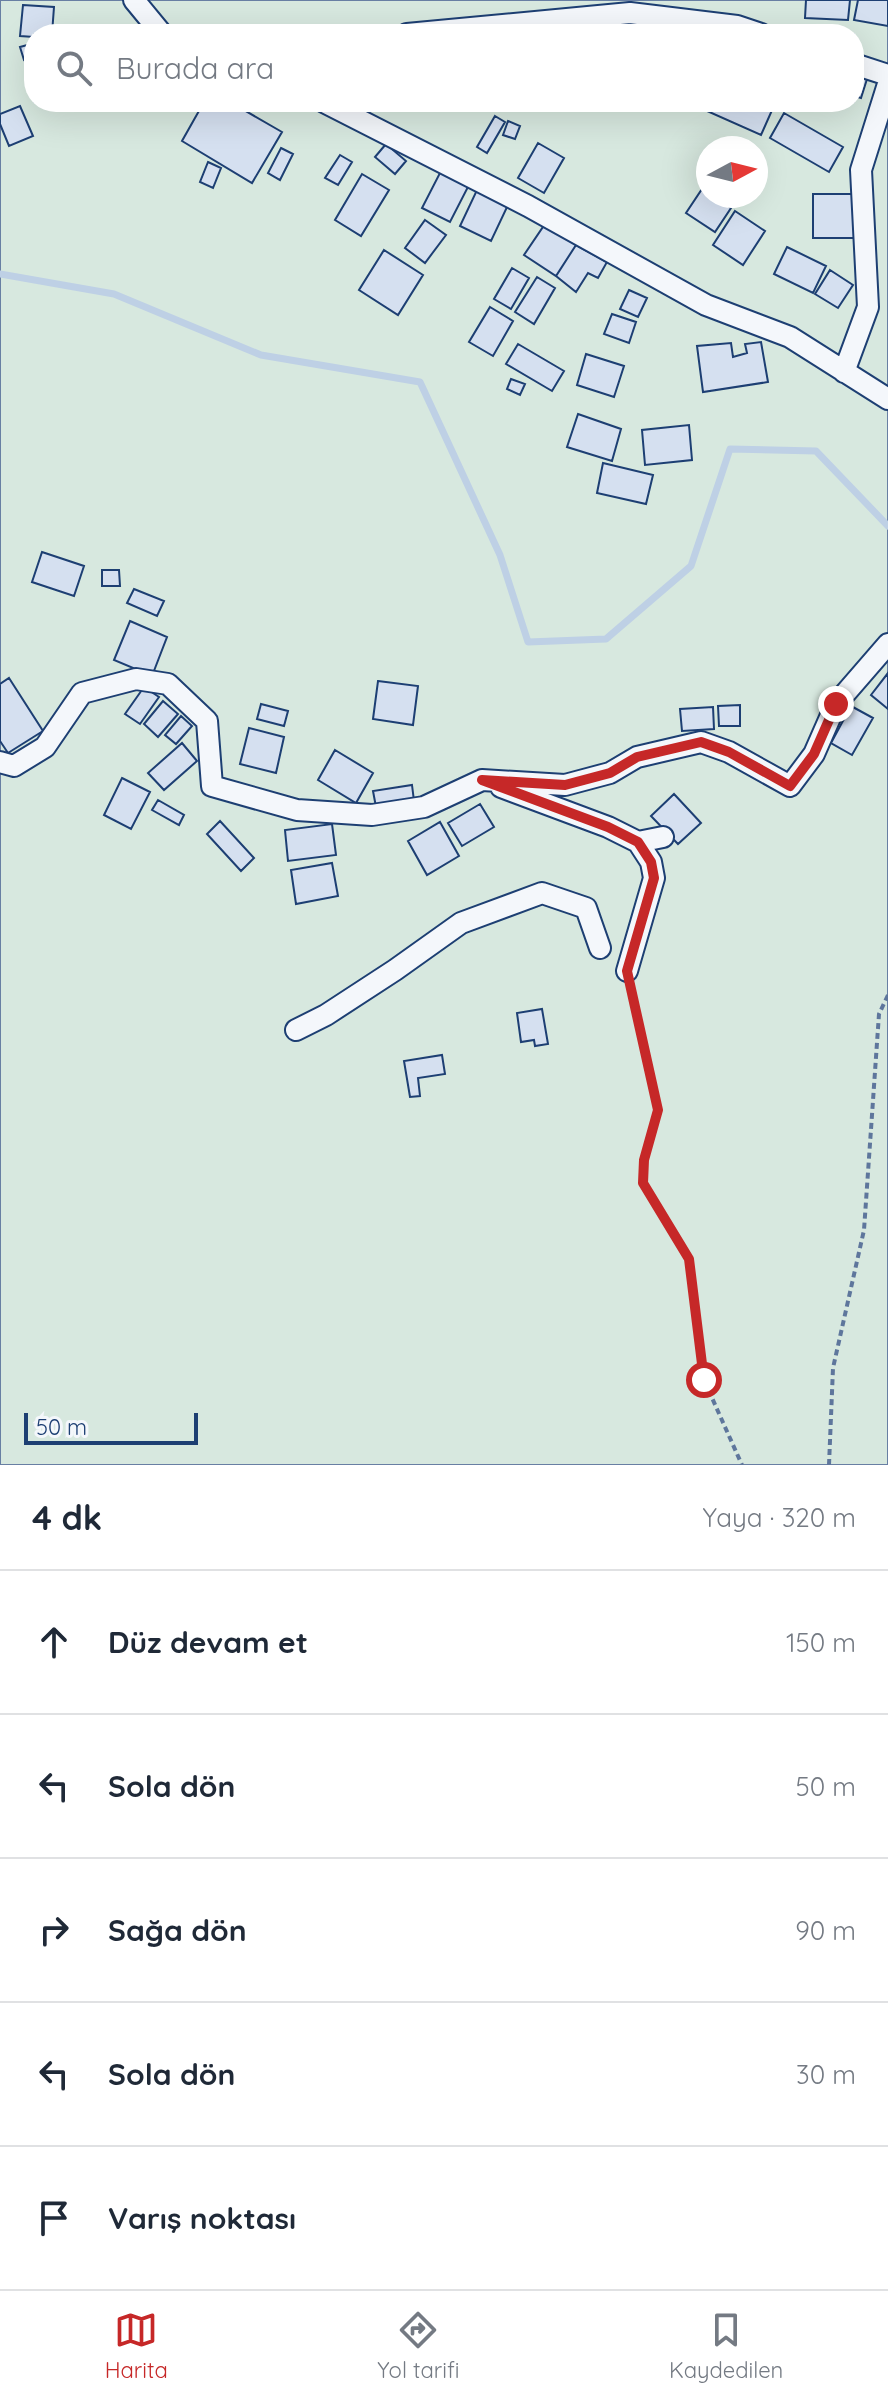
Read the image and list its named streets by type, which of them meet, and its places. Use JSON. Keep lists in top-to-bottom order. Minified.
{"scale_bar":"50 m","north":"right","page":{"search":"Burada ara","scale":"50 m","heading":["4 dk","Yaya · 320 m"],"list":[["Düz devam et","150 m"],["Sola dön","50 m"],["Sağa dön","90 m"],["Sola dön","30 m"],"Varış noktası"],"nav":["Harita","Yol tarifi","Kaydedilen"]}}
